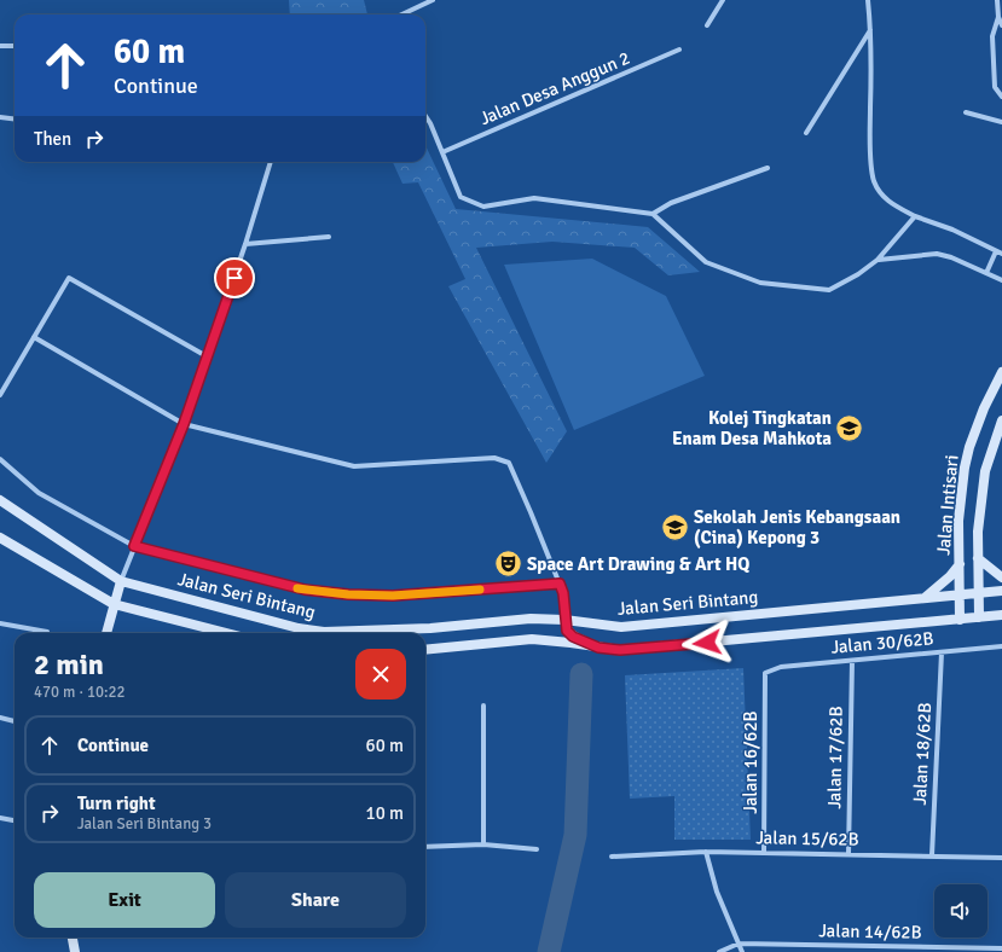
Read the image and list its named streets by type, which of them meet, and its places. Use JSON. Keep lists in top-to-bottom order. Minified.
{"streets":{"street":["Jalan Desa Anggun 2","Jalan Intisari","Jalan Seri Bintang","Jalan 30/62B","Jalan 18/62B","Jalan 17/62B","Jalan 16/62B","Jalan 15/62B","Jalan 14/62B"]},"crossings":[["Jalan Intisari","Jalan Seri Bintang"],["Jalan 30/62B","Jalan 18/62B"],["Jalan 30/62B","Jalan 17/62B"],["Jalan 30/62B","Jalan 16/62B"],["Jalan 18/62B","Jalan 15/62B"],["Jalan 17/62B","Jalan 15/62B"],["Jalan 16/62B","Jalan 15/62B"]],"places":{"school or university":["Kolej Tingkatan Enam Desa Mahkota","Sekolah Jenis Kebangsaan (Cina) Kepong 3"],"theatre":["Space Art Drawing & Art HQ"]},"page":{"turn":["60 m","Continue"],"then":"Then","heading":["2 min","470 m · 10:22"],"list":[{"name":"Continue","value":"60 m"},{"name":"Turn right","note":"Jalan Seri Bintang 3","value":"10 m"}],"buttons":["Exit","Share"]}}
